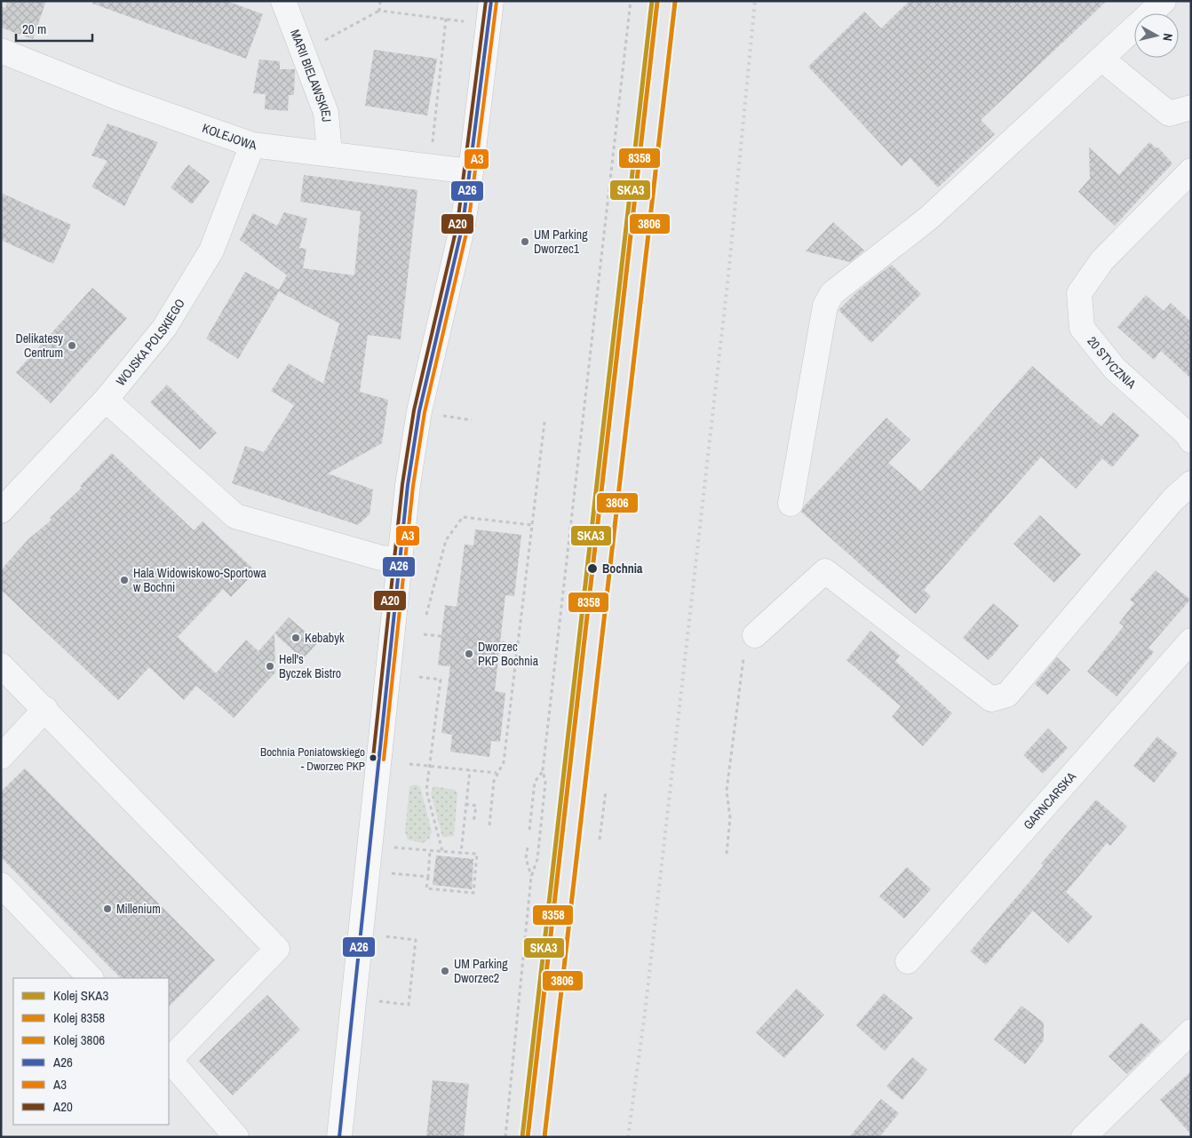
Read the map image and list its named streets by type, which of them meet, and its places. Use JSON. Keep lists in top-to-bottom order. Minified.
{"streets":{"street":["MARII BIELAWSKIEJ","KOLEJOWA","WOJSKA POLSKIEGO","20 STYCZNIA","GARNCARSKA"]},"crossings":[["MARII BIELAWSKIEJ","KOLEJOWA"],["KOLEJOWA","WOJSKA POLSKIEGO"]],"places":["UM Parking Dworzec1","Delikatesy Centrum","Bochnia","Hala Widowiskowo-Sportowa w Bochni","Kebabyk","Dworzec PKP Bochnia","Hell's Byczek Bistro","Bochnia Poniatowskiego - Dworzec PKP","Millenium","UM Parking Dworzec2"],"lines":["rail line SKA3","transit line A26","transit line A20","rail line 8358","rail line 3806","transit line A3"],"legend":["Kolej SKA3","Kolej 8358","Kolej 3806","A26","A3","A20"],"scale_bar":"20 m","north":"right"}
